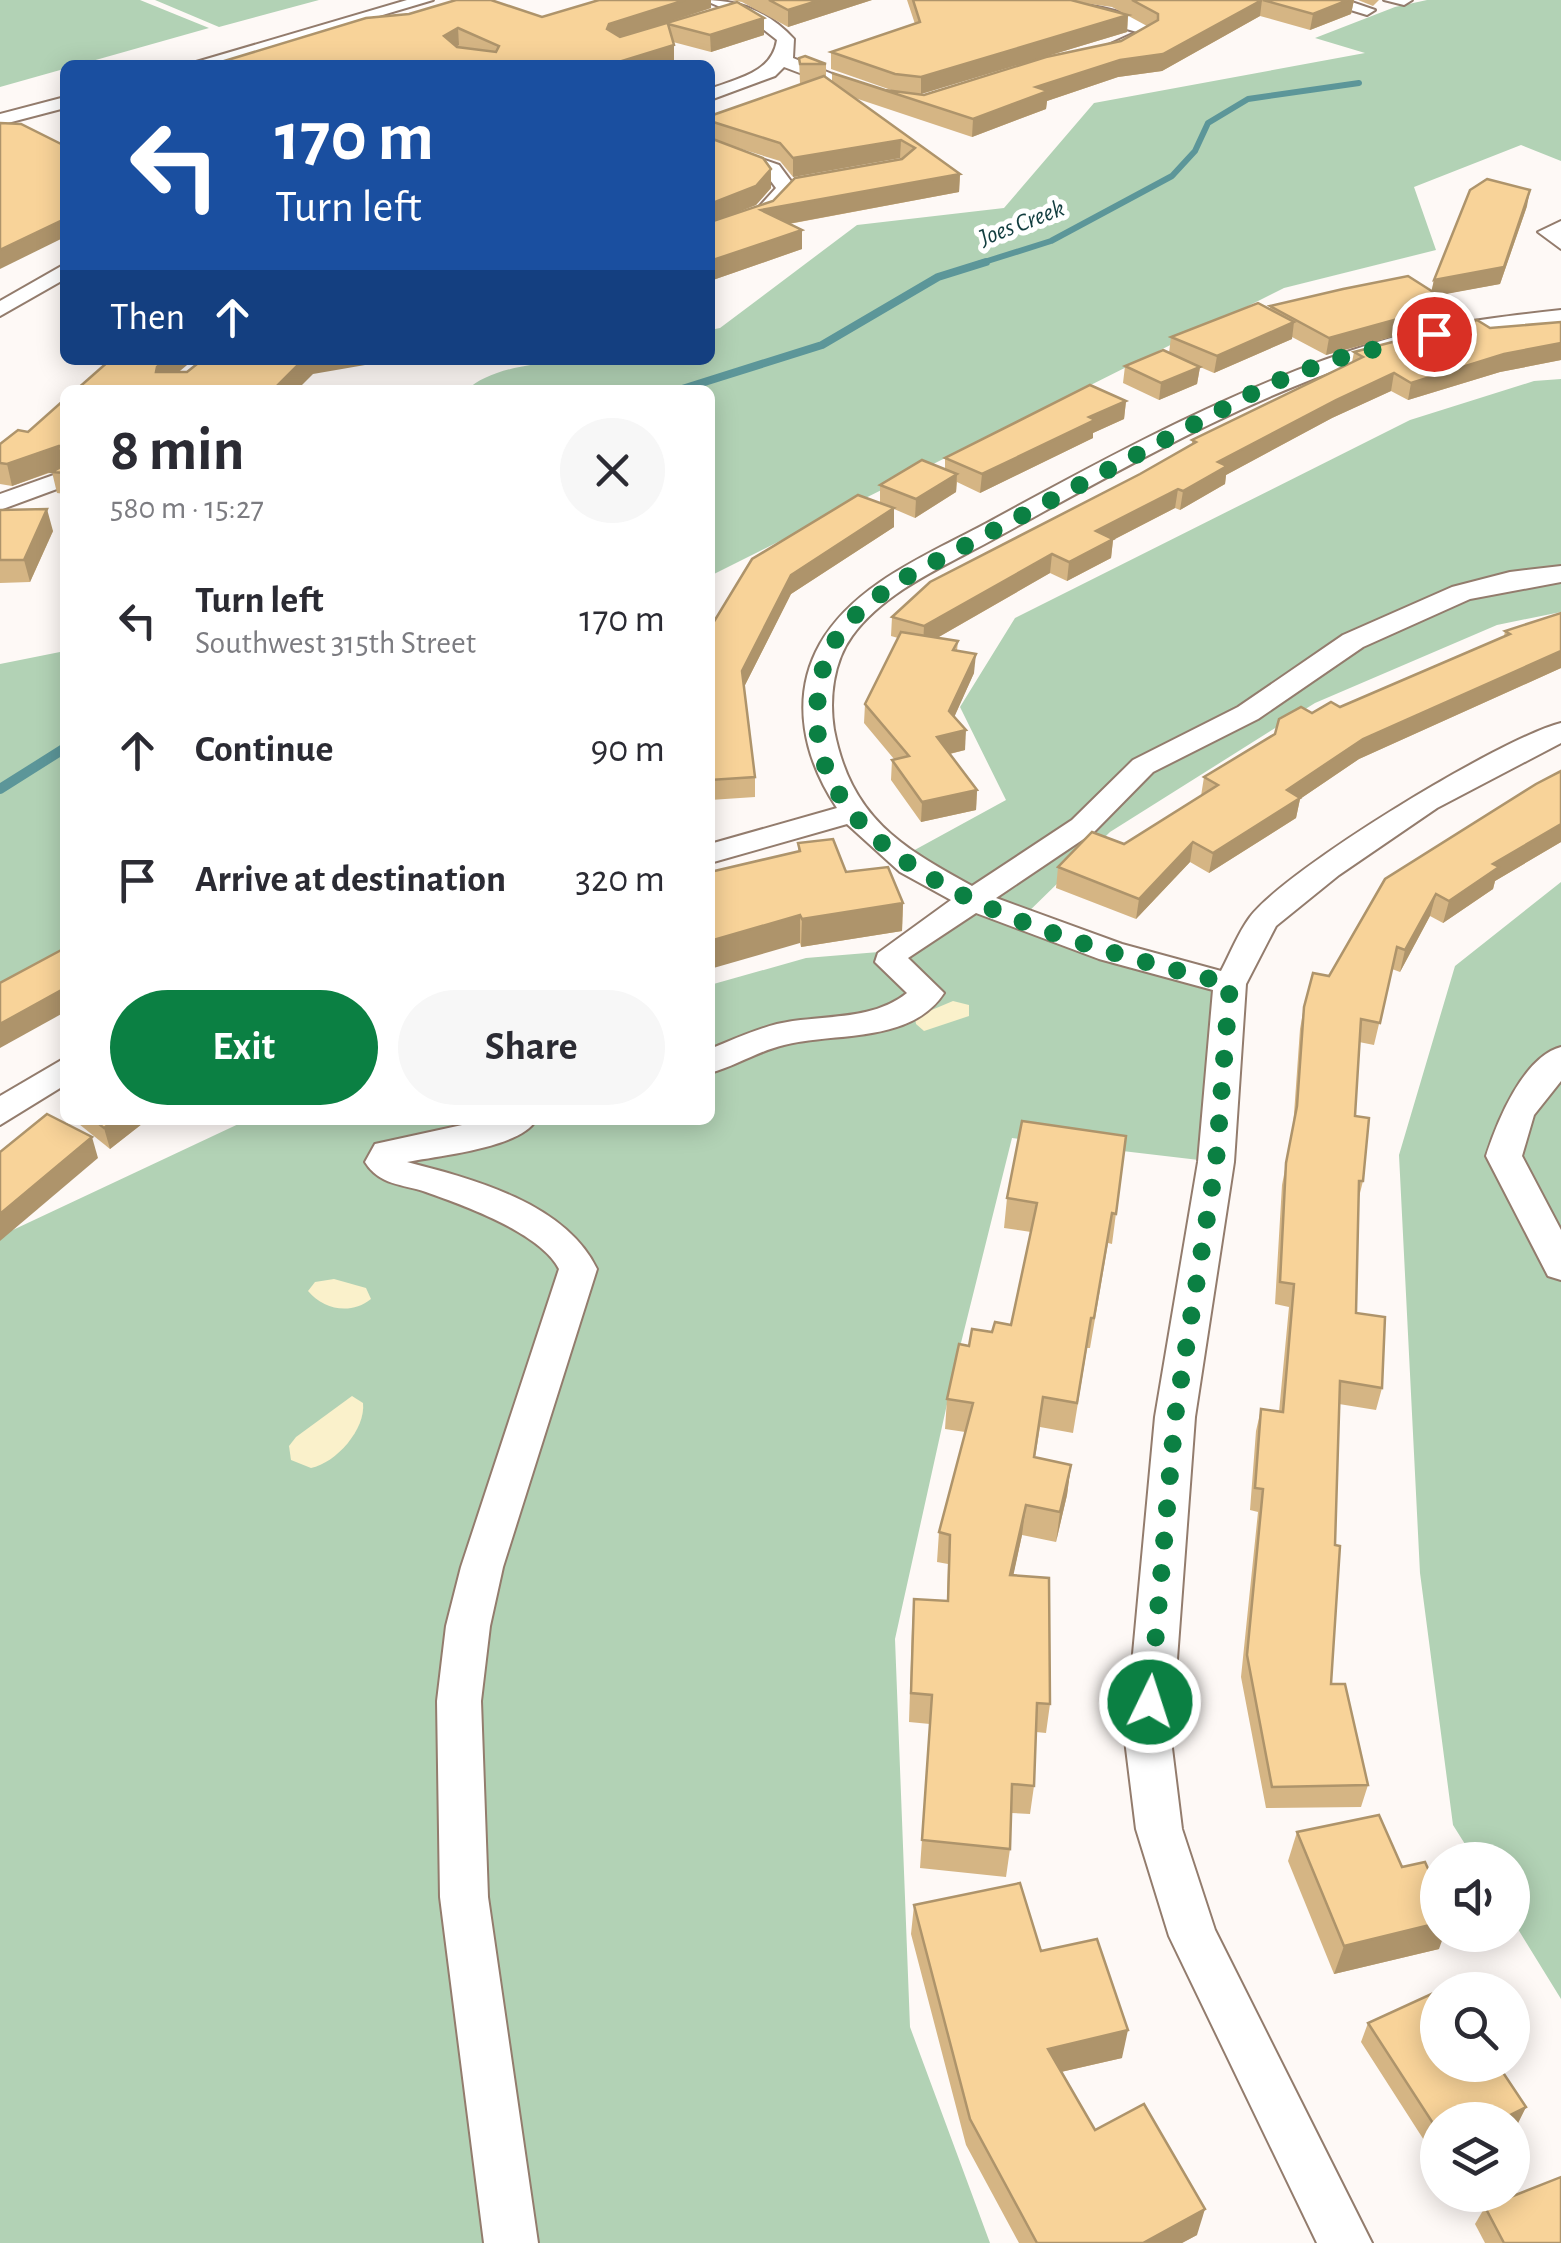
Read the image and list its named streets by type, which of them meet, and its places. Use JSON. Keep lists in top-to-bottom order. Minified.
{"water":["Joes Creek"],"page":{"turn":["170 m","Turn left"],"then":"Then","heading":["8 min","580 m · 15:27"],"list":[{"name":"Turn left","note":"Southwest 315th Street","value":"170 m"},{"name":"Continue","value":"90 m"},{"name":"Arrive at destination","value":"320 m"}],"buttons":["Exit","Share"]}}
